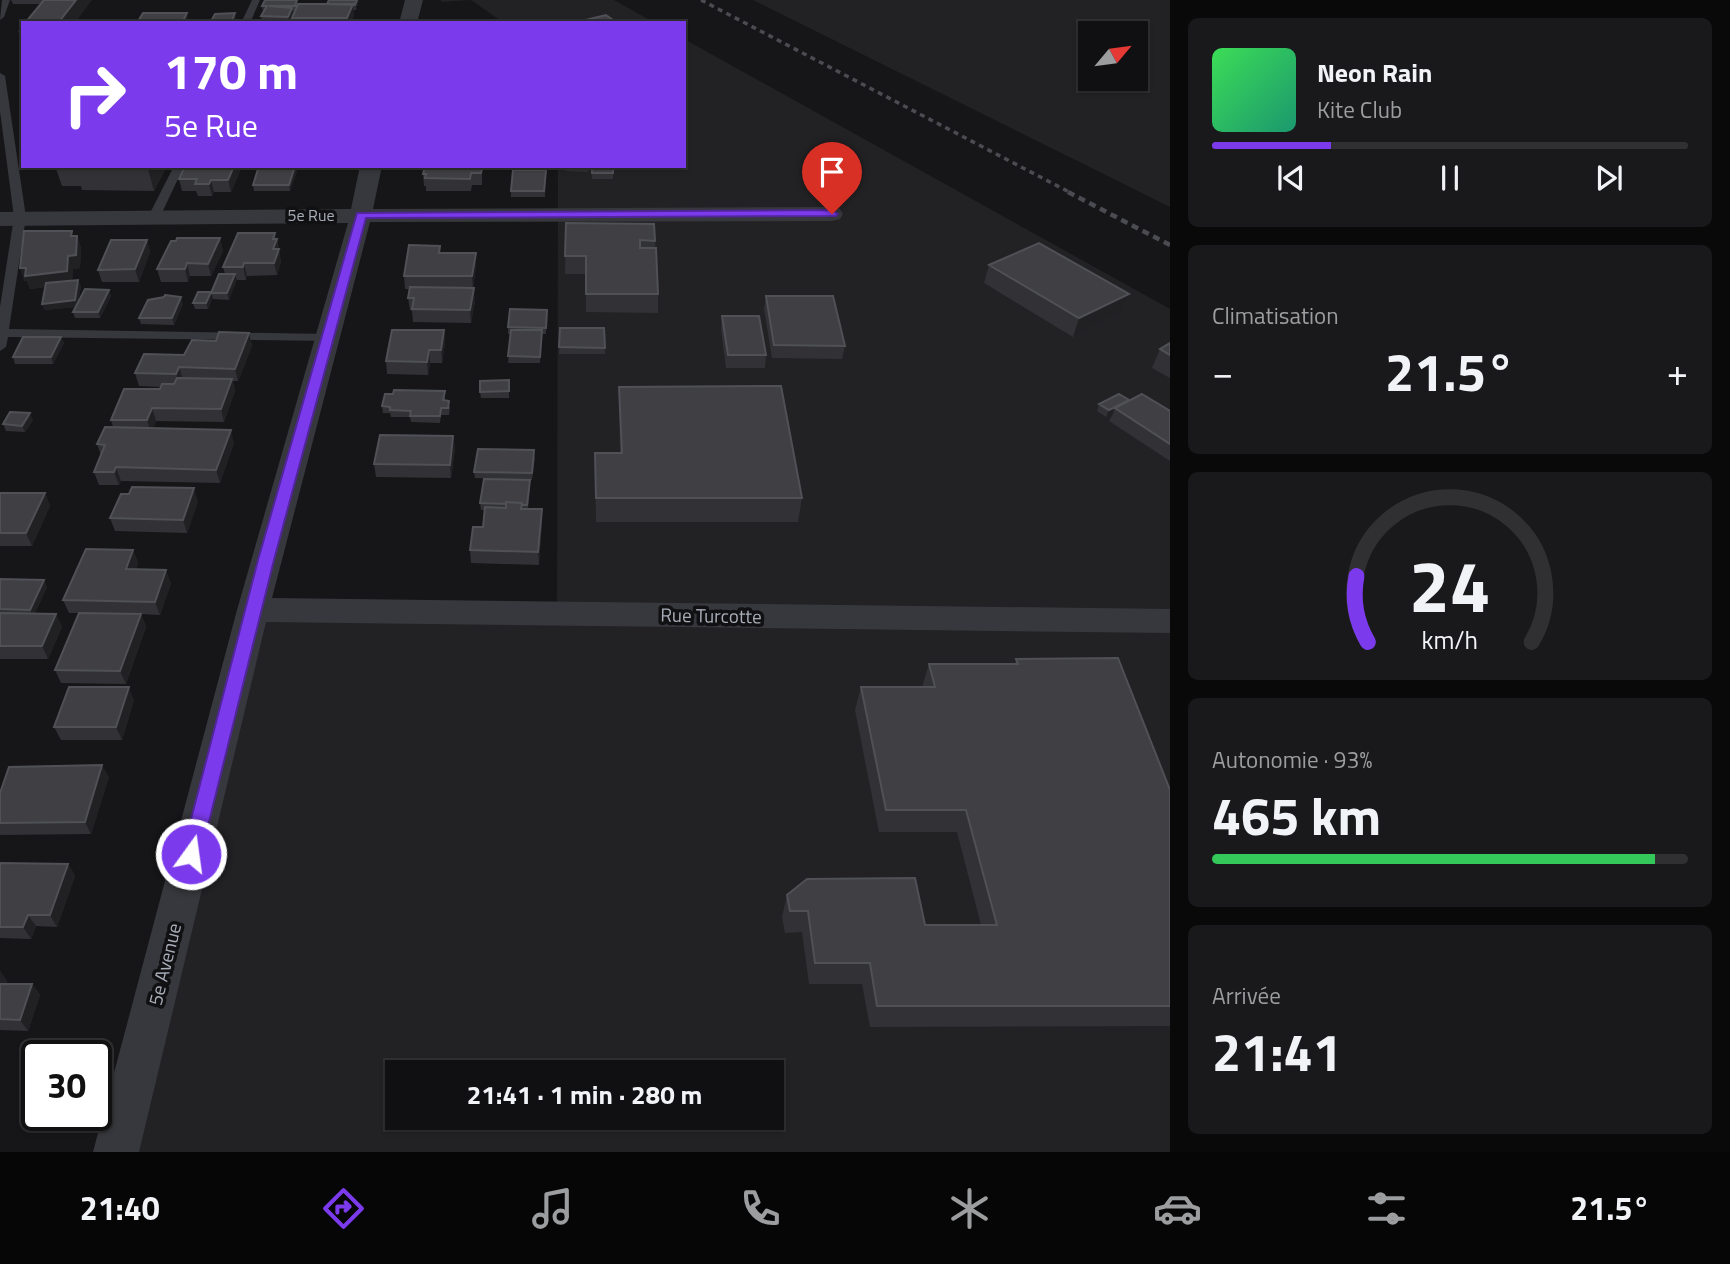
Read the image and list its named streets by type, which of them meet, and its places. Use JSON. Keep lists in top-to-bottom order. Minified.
{"streets":{"street":["5e Rue","Rue Turcotte","5e Avenue"]},"crossings":[["5e Rue","5e Avenue"],["Rue Turcotte","5e Avenue"]],"north":"top right","page":{"turn":["170 m","5e Rue"],"song":["Neon Rain","Kite Club"],"tile":["Climatisation",["Autonomie · 93%","465 km"],["Arrivée","21:41"]],"heat":["−","21.5°","+"],"limit":"30","trip":"21:41 · 1 min · 280 m","tabs":["21:40","21.5°"],"gauge":["24","km/h"]}}
